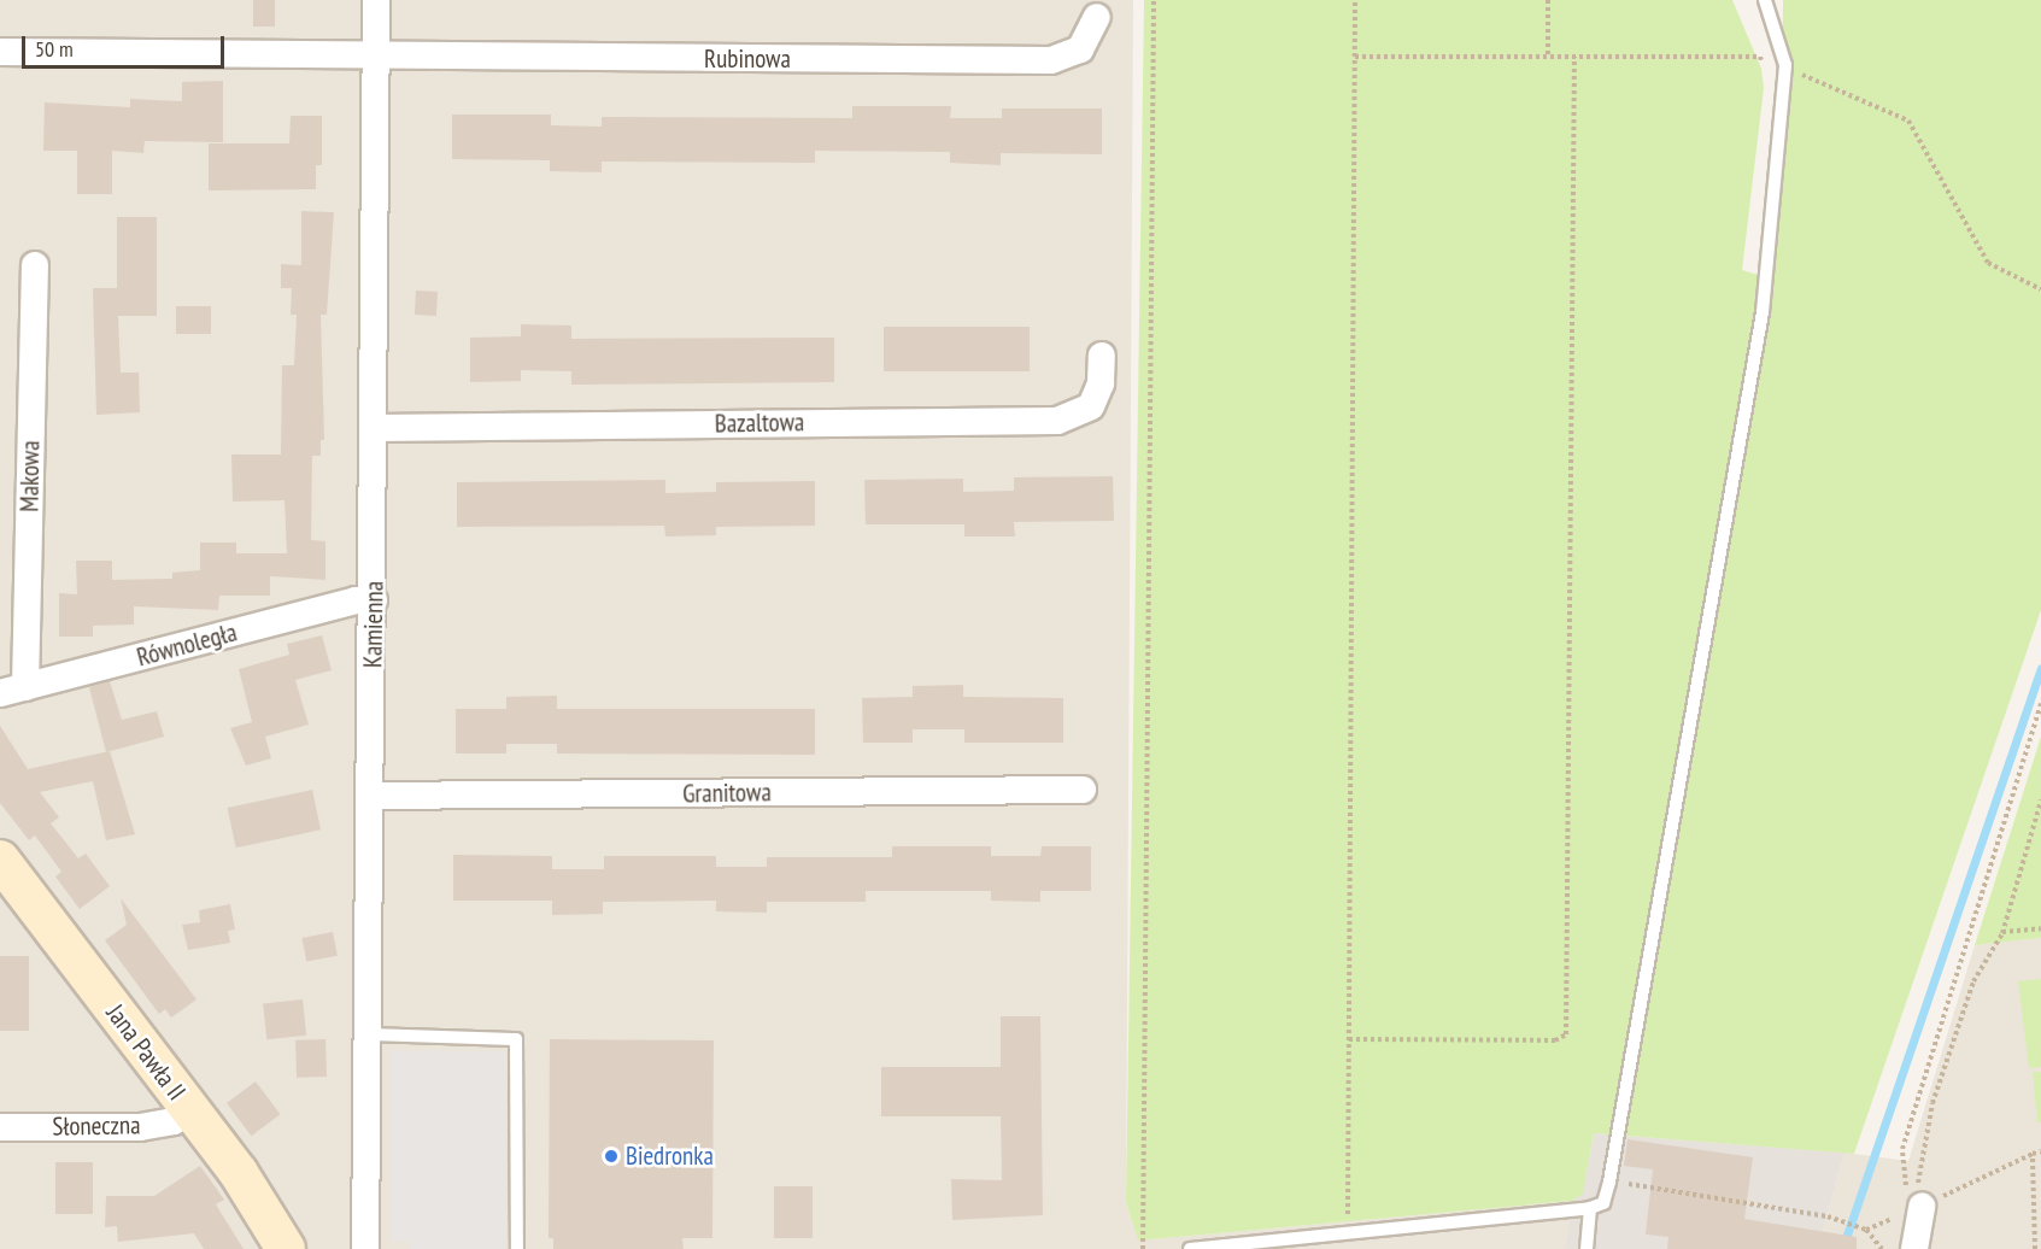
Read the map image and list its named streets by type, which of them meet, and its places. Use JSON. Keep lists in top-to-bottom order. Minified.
{"streets":{"street":["Rubinowa","Bazaltowa","Makowa","Kamienna","Równoległa","Granitowa","Jana Pawła II","Słoneczna"]},"crossings":[["Rubinowa","Kamienna"],["Bazaltowa","Kamienna"],["Makowa","Równoległa"],["Kamienna","Równoległa"],["Kamienna","Granitowa"],["Jana Pawła II","Słoneczna"]],"places":["Biedronka"],"scale_bar":"50 m"}
